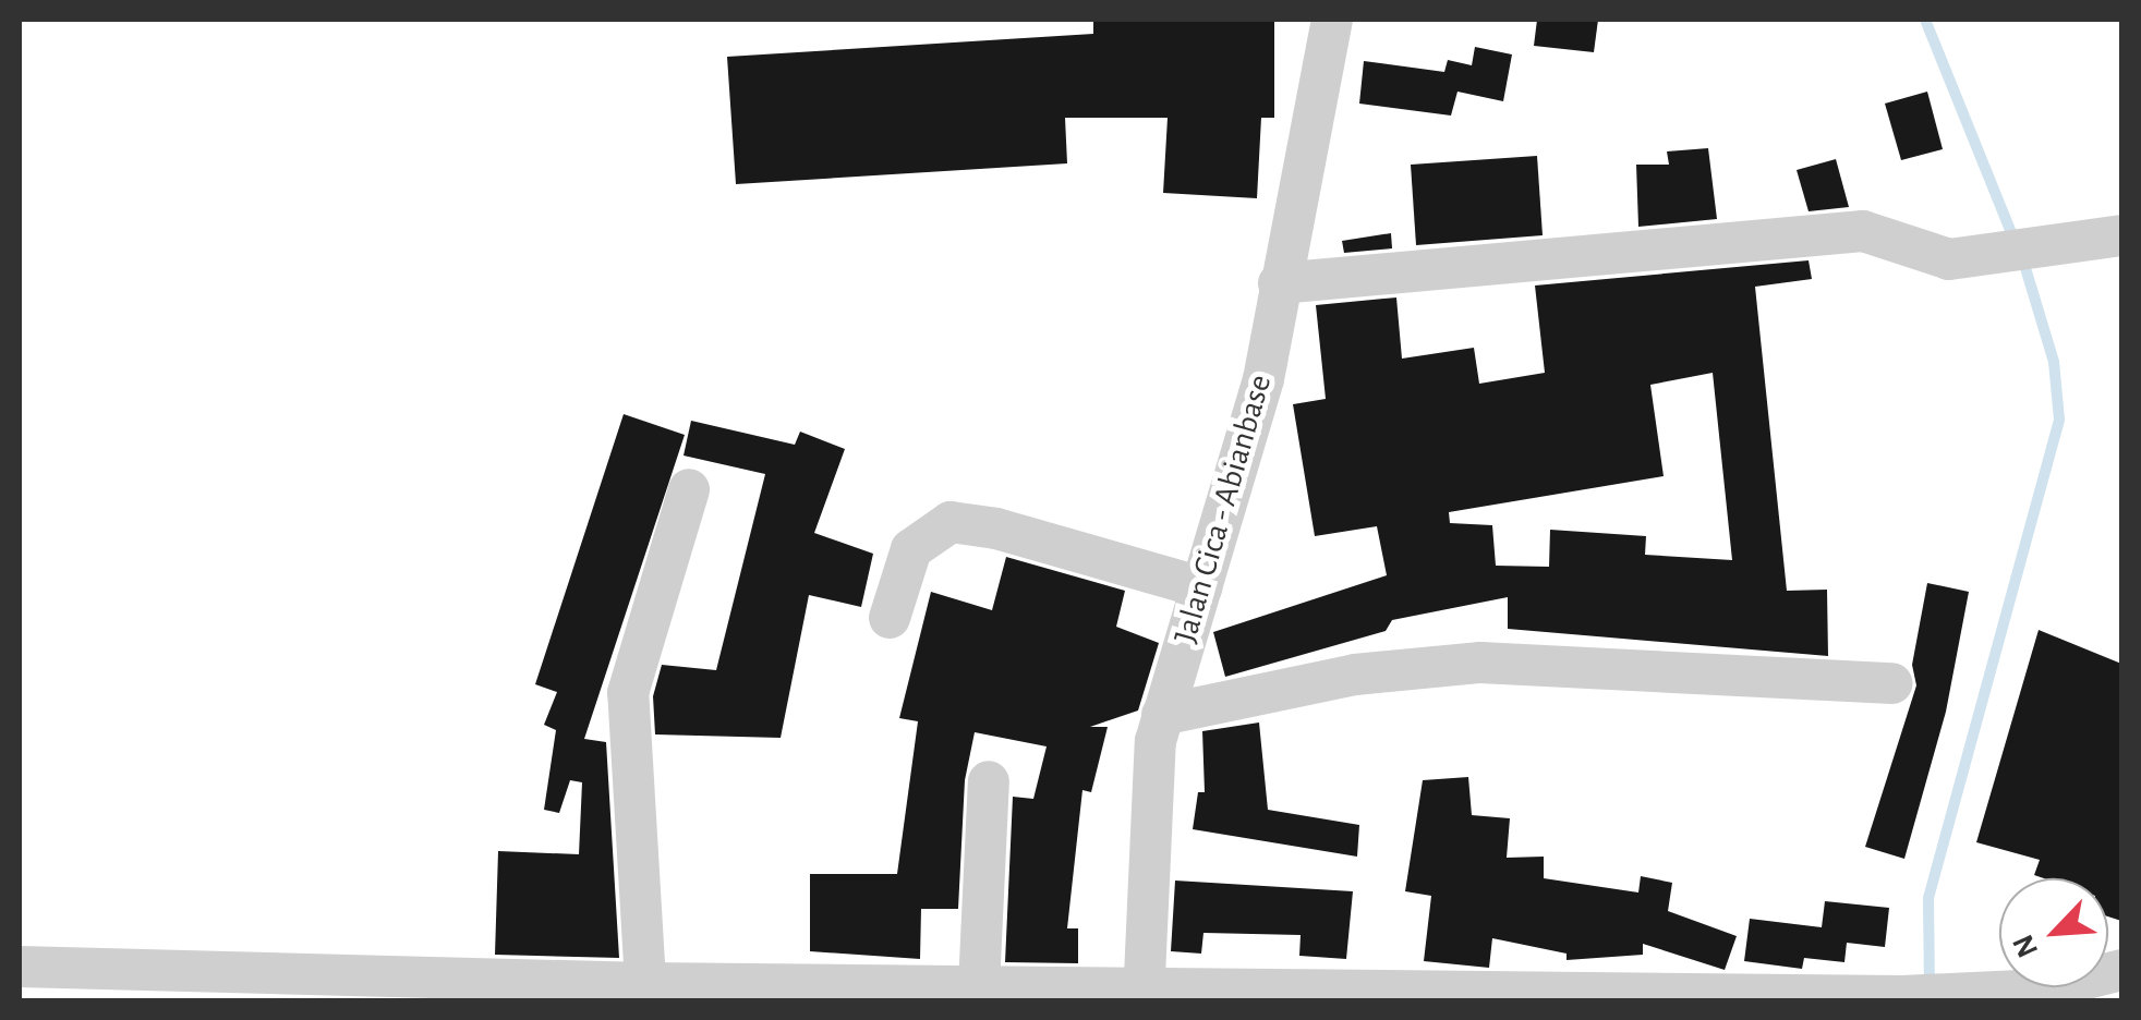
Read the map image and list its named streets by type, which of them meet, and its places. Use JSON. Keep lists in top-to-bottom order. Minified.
{"streets":{"street":["Jalan Cica - Abianbase"]},"north":"bottom left"}
